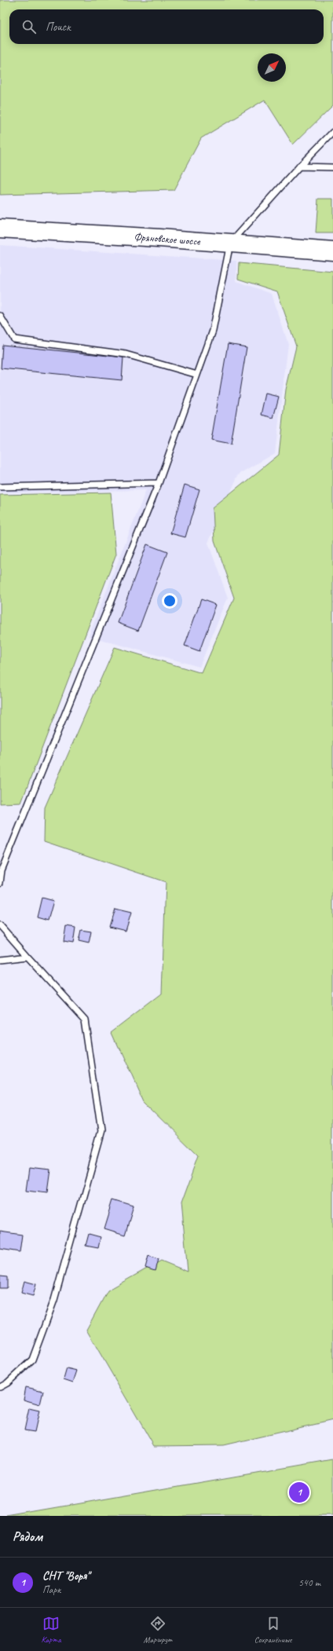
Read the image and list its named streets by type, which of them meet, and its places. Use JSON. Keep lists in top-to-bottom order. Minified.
{"streets":{"main road":["Фряновское шоссе"]},"north":"top right","page":{"search":"Поиск","pins":"1","heading":"Рядом","list":[{"mark":"1","name":"СНТ \"Воря\"","note":"Парк","value":"540 m"}],"nav":["Карта","Маршрут","Сохранённые"]}}
